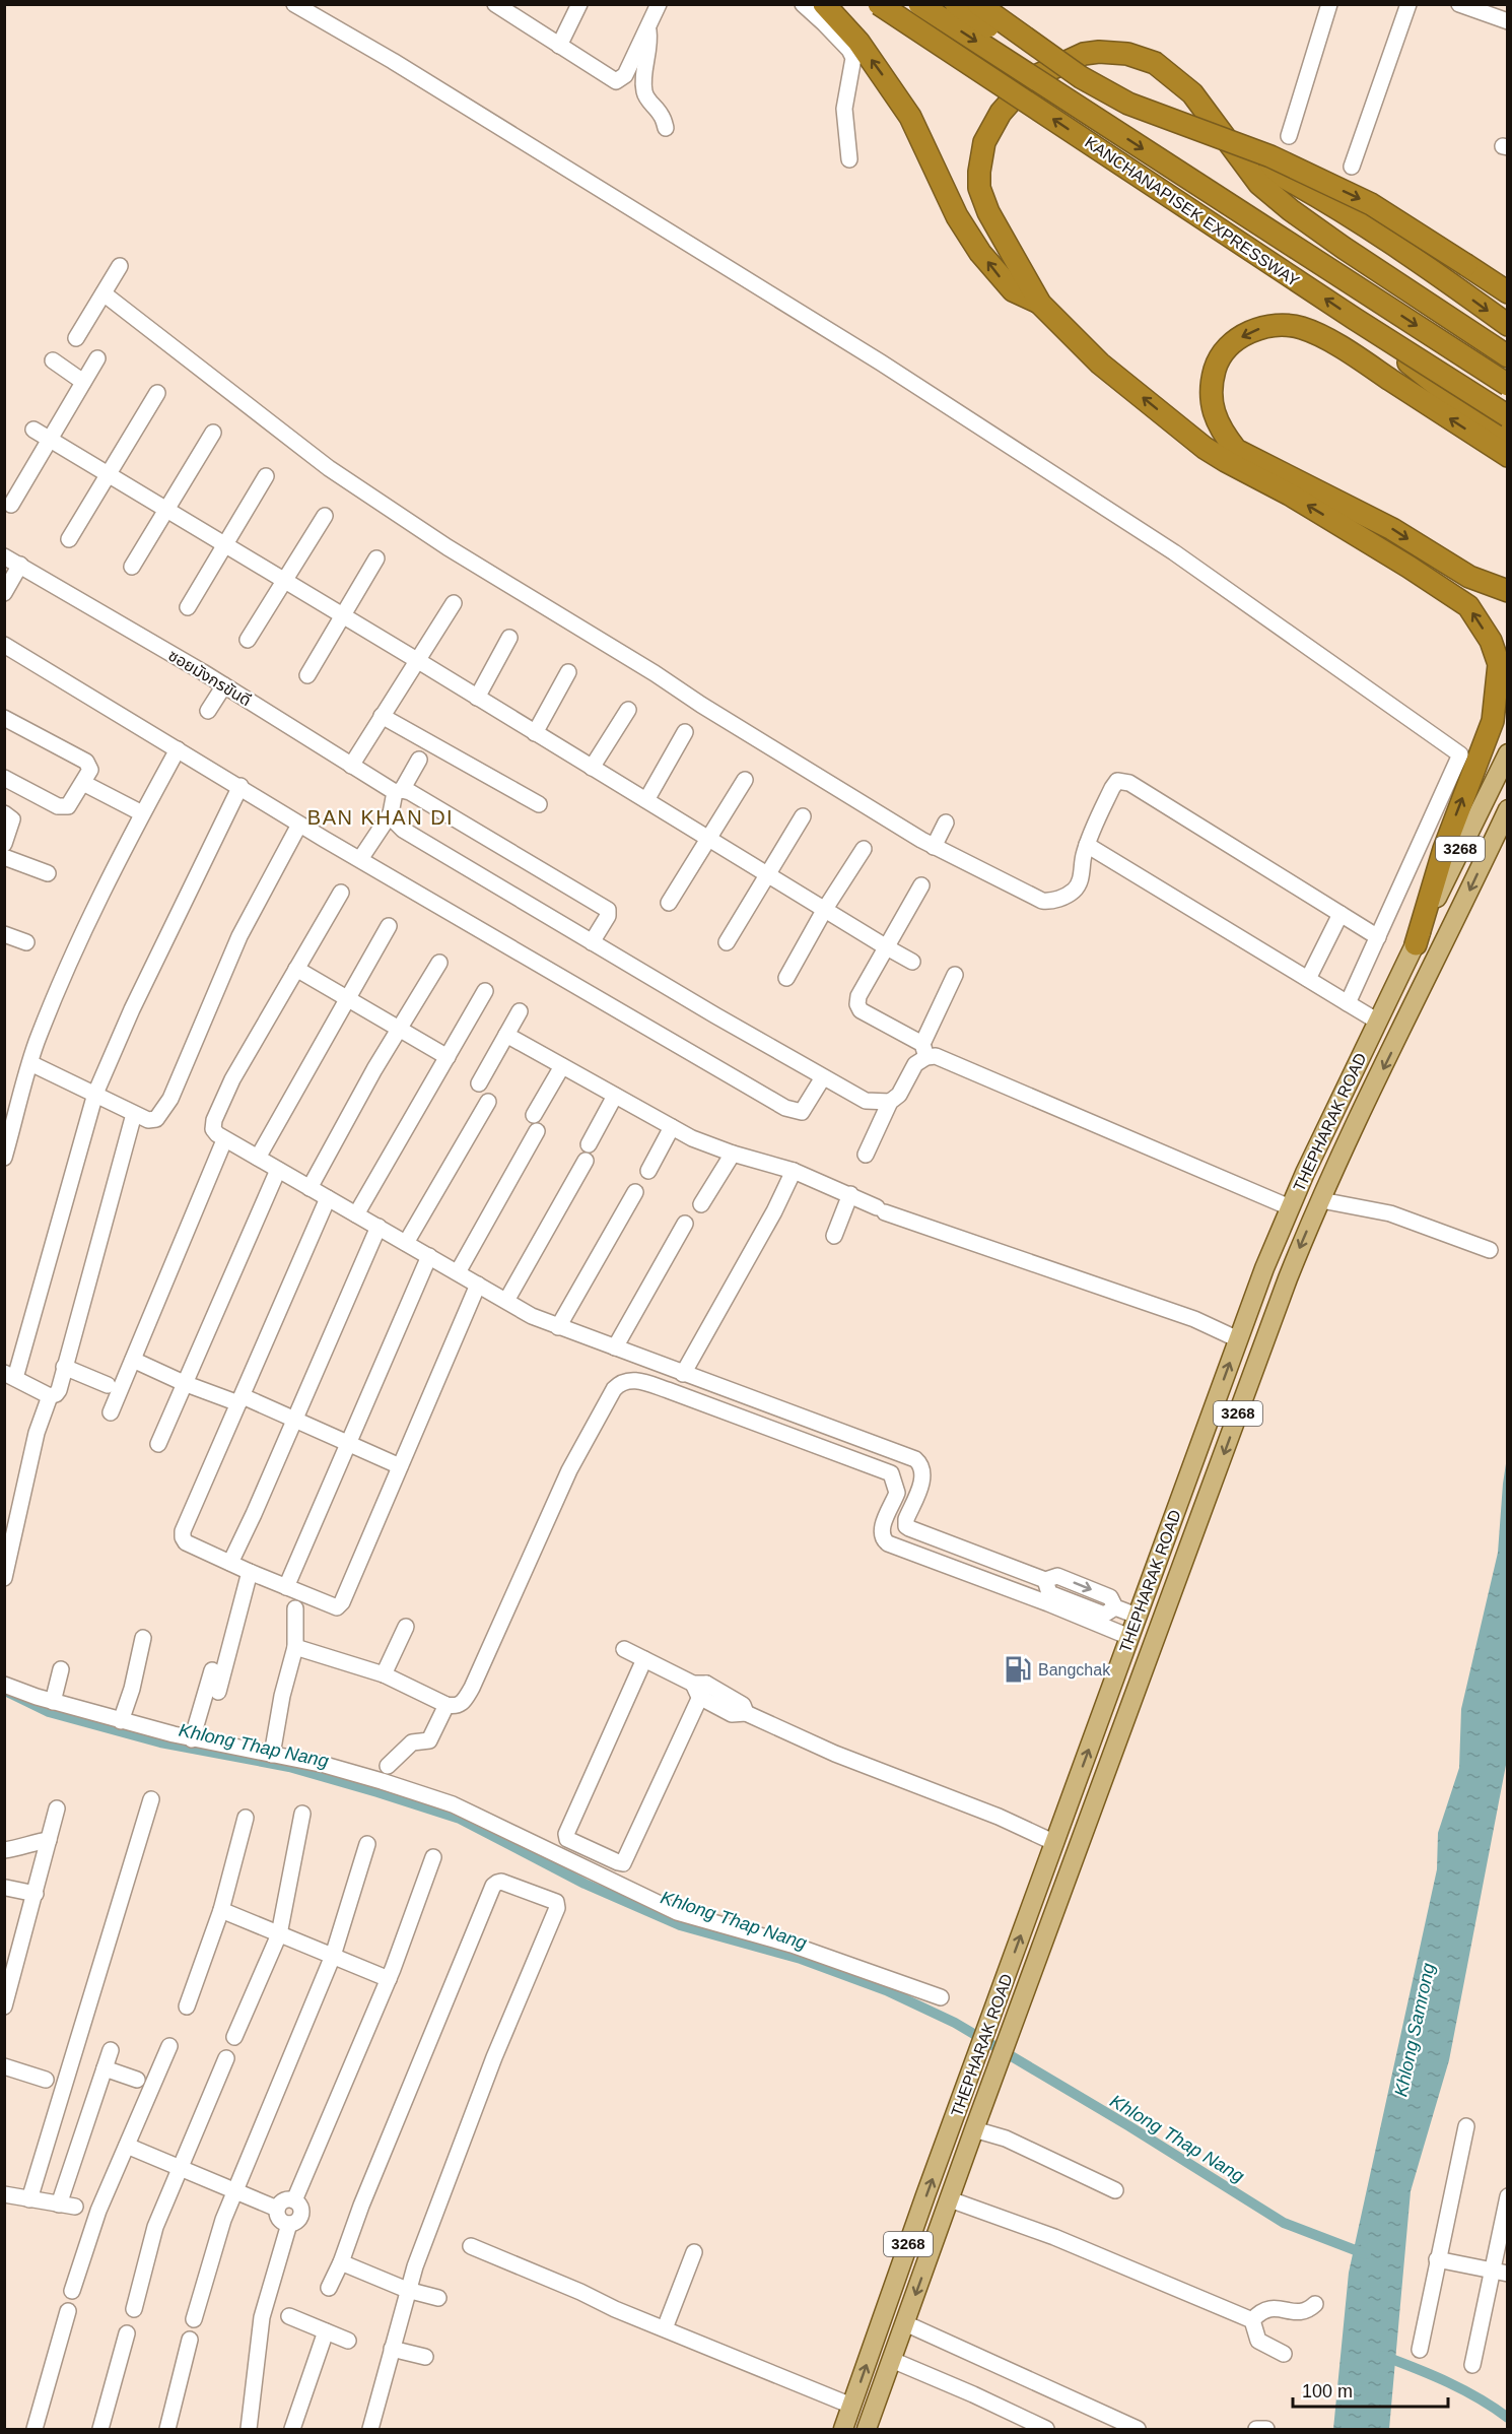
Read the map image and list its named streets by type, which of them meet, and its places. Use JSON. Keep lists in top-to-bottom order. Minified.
{"streets":{"highway":["KANCHANAPISEK EXPRESSWAY"],"main road":["3268","THEPHARAK ROAD"],"street":["ซอยมังกรขันดี"]},"districts":["BAN KHAN DI"],"water":["Khlong Thap Nang","Khlong Samrong"],"places":{"fuel station":["Bangchak"]},"scale_bar":"100 m"}
